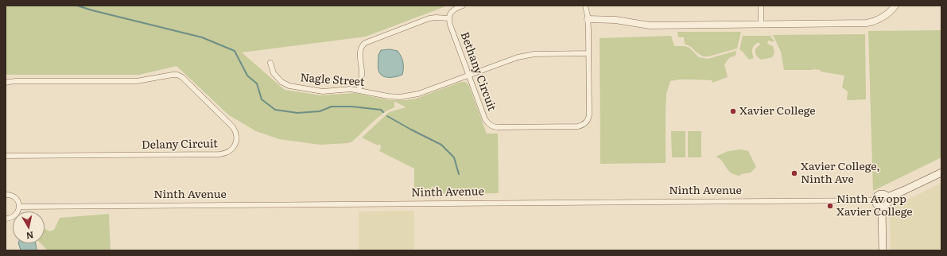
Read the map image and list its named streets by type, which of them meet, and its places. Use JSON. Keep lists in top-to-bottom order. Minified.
{"streets":{"street":["Bethany Circuit","Nagle Street","Delany Circuit","Ninth Avenue"]},"crossings":[["Bethany Circuit","Nagle Street"]],"places":["Xavier College","Xavier College, Ninth Ave","Ninth Av opp Xavier College"],"north":"bottom"}
